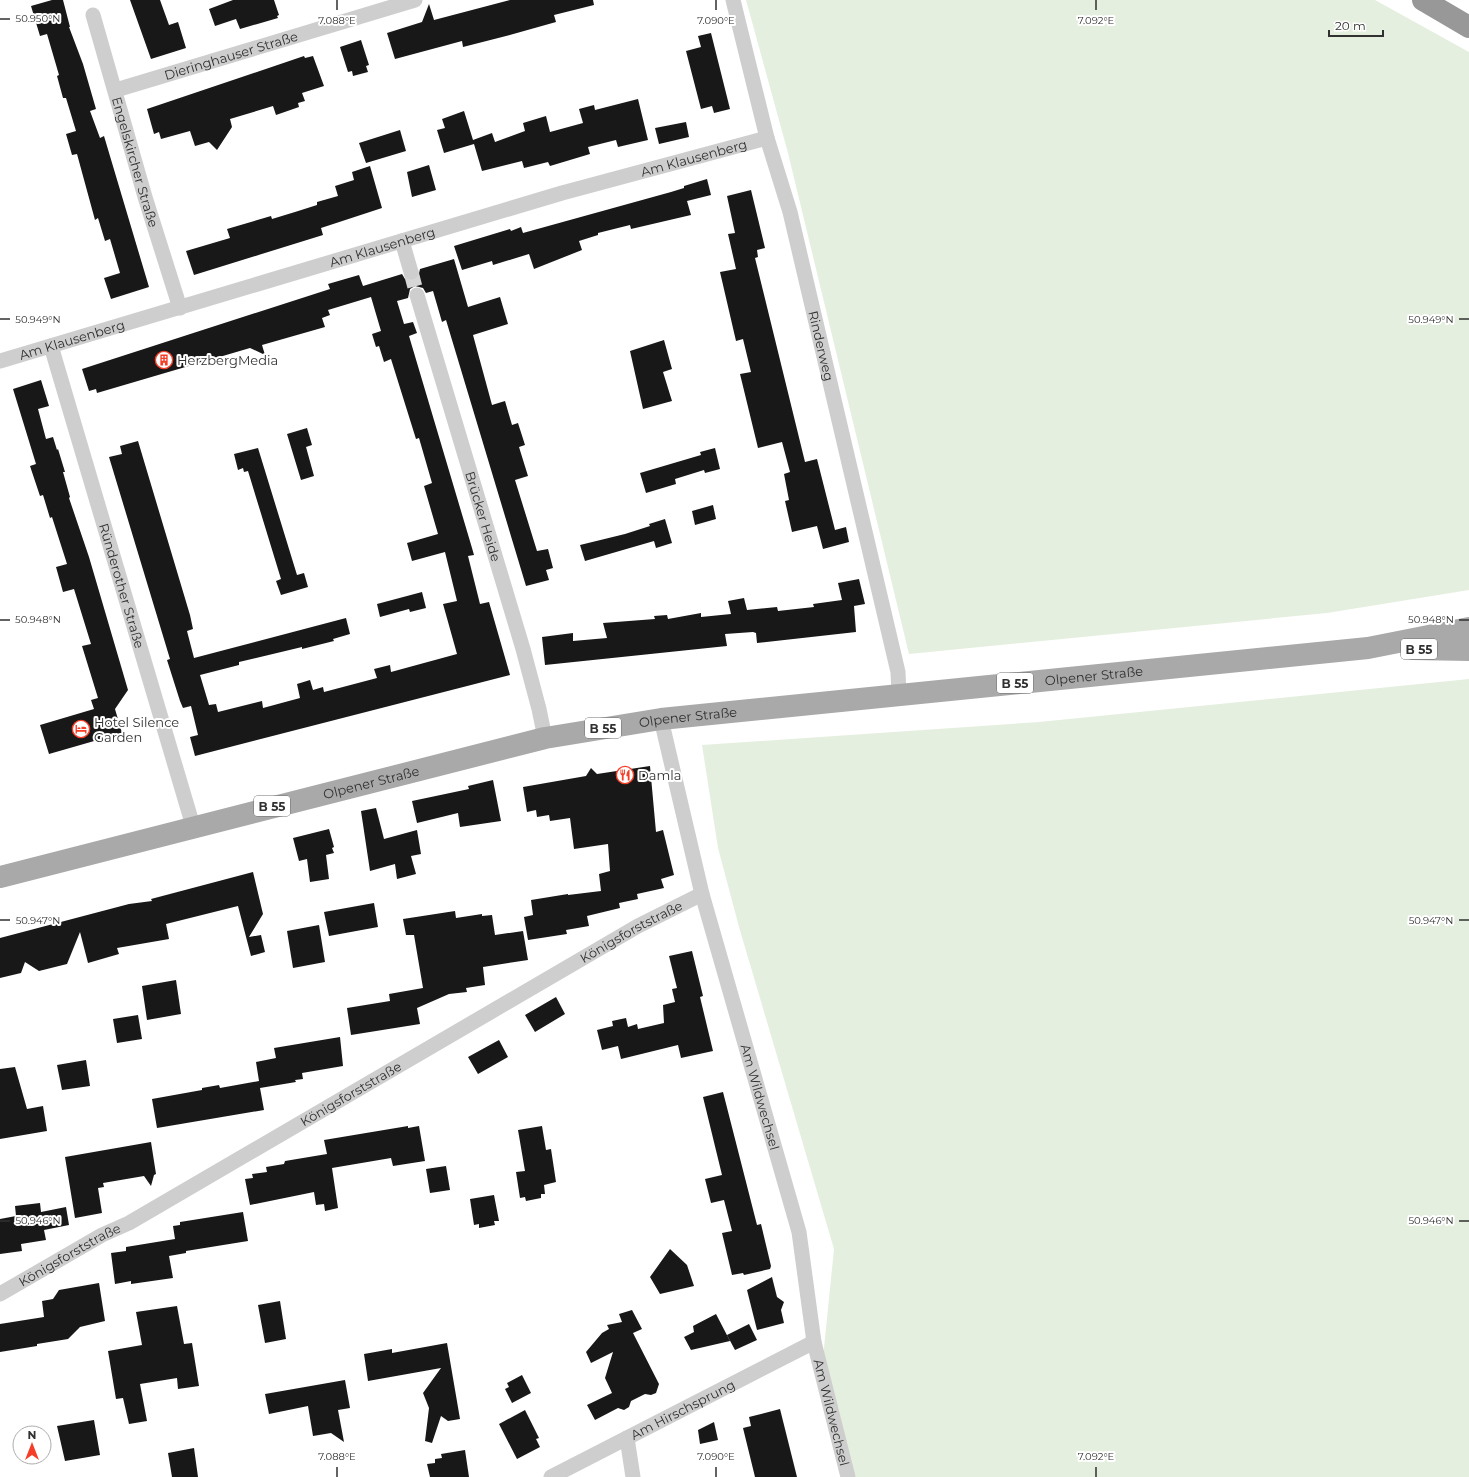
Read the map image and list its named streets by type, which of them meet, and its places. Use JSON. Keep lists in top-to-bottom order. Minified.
{"streets":{"main road":["B 55","Olpener Straße"],"street":["Dieringhauser Straße","Am Klausenberg","Engelskircher Straße","Rinderweg","Brücker Heide","Ründerother Straße","Königsforststraße","Am Wildwechsel","Am Hirschsprung"]},"crossings":[["Dieringhauser Straße","Engelskircher Straße"],["Am Klausenberg","Engelskircher Straße"],["Am Klausenberg","Rinderweg"],["Am Klausenberg","Ründerother Straße"],["Rinderweg","Olpener Straße"],["Brücker Heide","Olpener Straße"],["Ründerother Straße","Olpener Straße"],["Olpener Straße","Am Wildwechsel"],["Königsforststraße","Am Wildwechsel"],["Am Wildwechsel","Am Hirschsprung"]],"places":{"building":["HerzbergMedia"],"hotel":["Hotel Silence Garden"],"restaurant":["Damla"]},"scale_bar":"20 m","north":"top","coordinates":["50.950°N","7.088°E","7.090°E","7.092°E","50.949°N","50.948°N","50.947°N","50.946°N"]}
